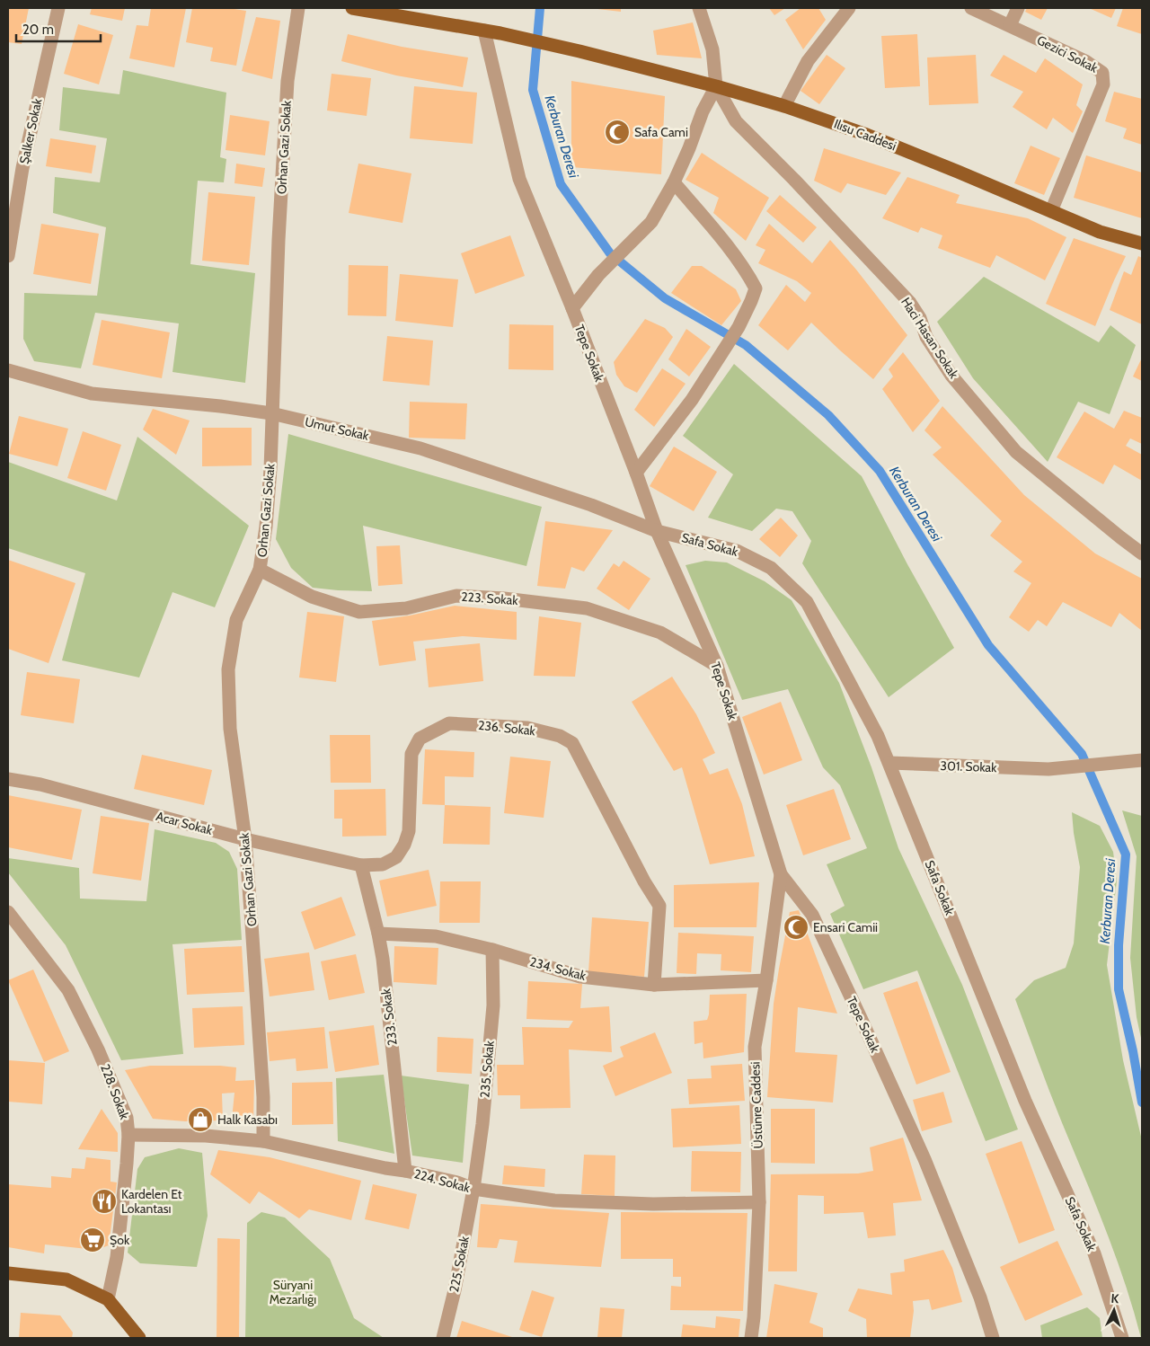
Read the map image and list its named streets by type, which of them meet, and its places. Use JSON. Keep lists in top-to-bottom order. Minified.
{"streets":{"main road":["Ilısu Caddesi"],"street":["Gezici Sokak","Şalker Sokak","Orhan Gazi Sokak","Haci Hasan Sokak","Tepe Sokak","Umut Sokak","Safa Sokak","223. Sokak","236. Sokak","301. Sokak","Acar Sokak","234. Sokak","233. Sokak","235. Sokak","228. Sokak","Üstünre Caddesi","224. Sokak","225. Sokak"]},"crossings":[["Gezici Sokak","Ilısu Caddesi"],["Ilısu Caddesi","Haci Hasan Sokak"],["Ilısu Caddesi","Tepe Sokak"],["Orhan Gazi Sokak","Umut Sokak"],["Orhan Gazi Sokak","223. Sokak"],["Orhan Gazi Sokak","Acar Sokak"],["Orhan Gazi Sokak","224. Sokak"],["Tepe Sokak","Umut Sokak"],["Tepe Sokak","Safa Sokak"],["Tepe Sokak","223. Sokak"],["Tepe Sokak","Üstünre Caddesi"],["Umut Sokak","Safa Sokak"],["Safa Sokak","301. Sokak"],["236. Sokak","Acar Sokak"],["236. Sokak","234. Sokak"],["236. Sokak","233. Sokak"],["Acar Sokak","233. Sokak"],["234. Sokak","233. Sokak"],["234. Sokak","235. Sokak"],["234. Sokak","Üstünre Caddesi"],["233. Sokak","224. Sokak"],["235. Sokak","224. Sokak"],["235. Sokak","225. Sokak"],["228. Sokak","224. Sokak"],["Üstünre Caddesi","224. Sokak"],["224. Sokak","225. Sokak"]],"water":["Kerburan Deresi"],"parks":["Süryani Mezarlığı"],"places":{"mosque":["Safa Cami","Ensari Camii"],"shop":["Halk Kasabı"],"restaurant":["Kardelen Et Lokantası"],"supermarket":["Şok"]},"scale_bar":"20 m","north":"top"}
